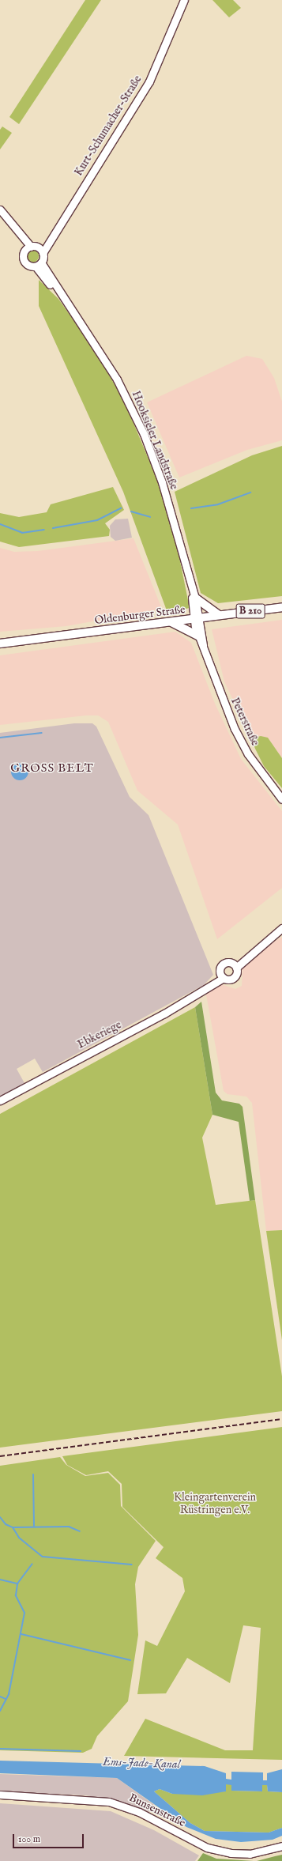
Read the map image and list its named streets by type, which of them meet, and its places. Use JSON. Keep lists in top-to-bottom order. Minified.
{"streets":{"main road":["Kurt-Schumacher-Straße","Hooksieler Landstraße","B 210","Oldenburger Straße","Peterstraße","Ebkeriege","Bunsenstraße"]},"crossings":[["Kurt-Schumacher-Straße","Hooksieler Landstraße"],["Hooksieler Landstraße","Oldenburger Straße"],["Hooksieler Landstraße","Peterstraße"],["Oldenburger Straße","Peterstraße"]],"districts":["GROSS BELT"],"water":["Ems-Jade-Kanal"],"parks":["Kleingartenverein Rüstringen e.V."],"scale_bar":"100 m"}
